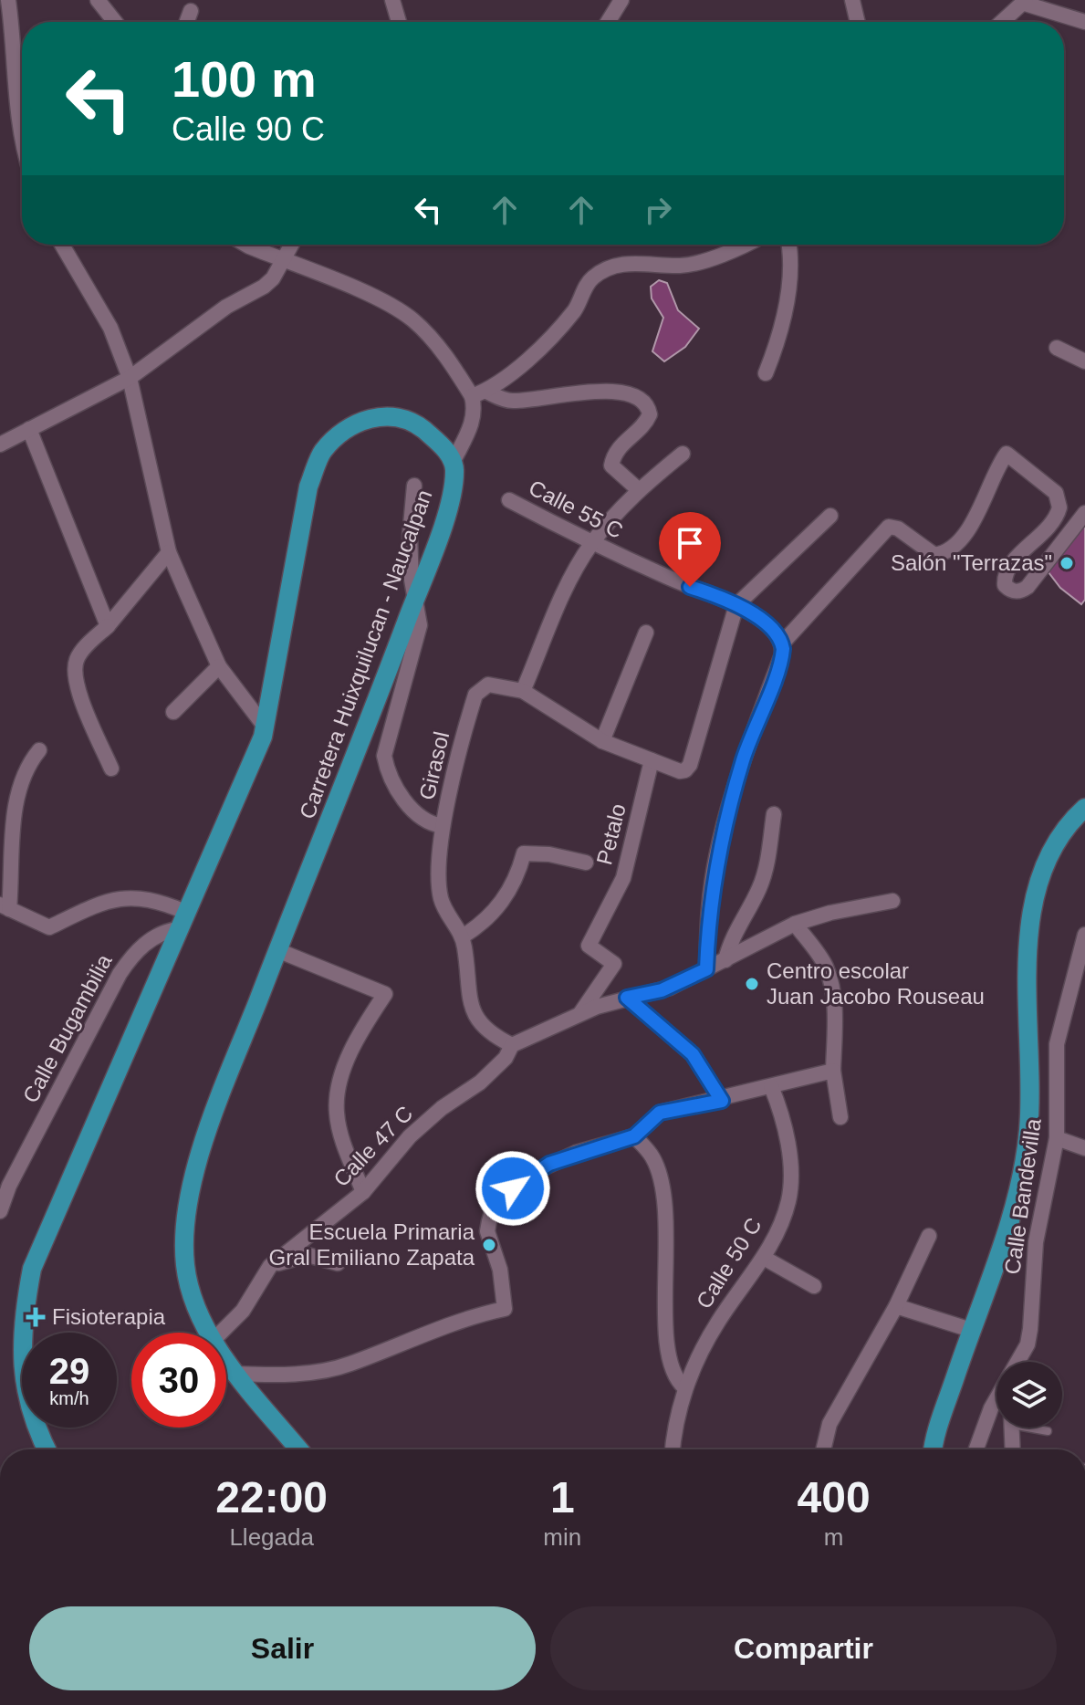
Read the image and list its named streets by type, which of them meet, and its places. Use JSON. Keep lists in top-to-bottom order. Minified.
{"streets":{"main road":["Carretera Huixquilucan - Naucalpan"],"street":["Calle 55 C","Girasol","Petalo","Calle Bugambilia","Calle 47 C","Calle Bandevilla","Calle 50 C"]},"crossings":[["Calle 55 C","Girasol"],["Carretera Huixquilucan - Naucalpan","Girasol"],["Girasol","Petalo"],["Petalo","Calle 47 C"]],"places":{"other":["Salón \"Terrazas\"","Centro escolar Juan Jacobo Rouseau","Escuela Primaria Gral Emiliano Zapata"],"health":["Fisioterapia"]},"page":{"turn":["100 m","Calle 90 C"],"speed":"29 km/h","limit":"30","eta":["22:00","Llegada","1","min","400","m"],"buttons":["Salir","Compartir"]}}
